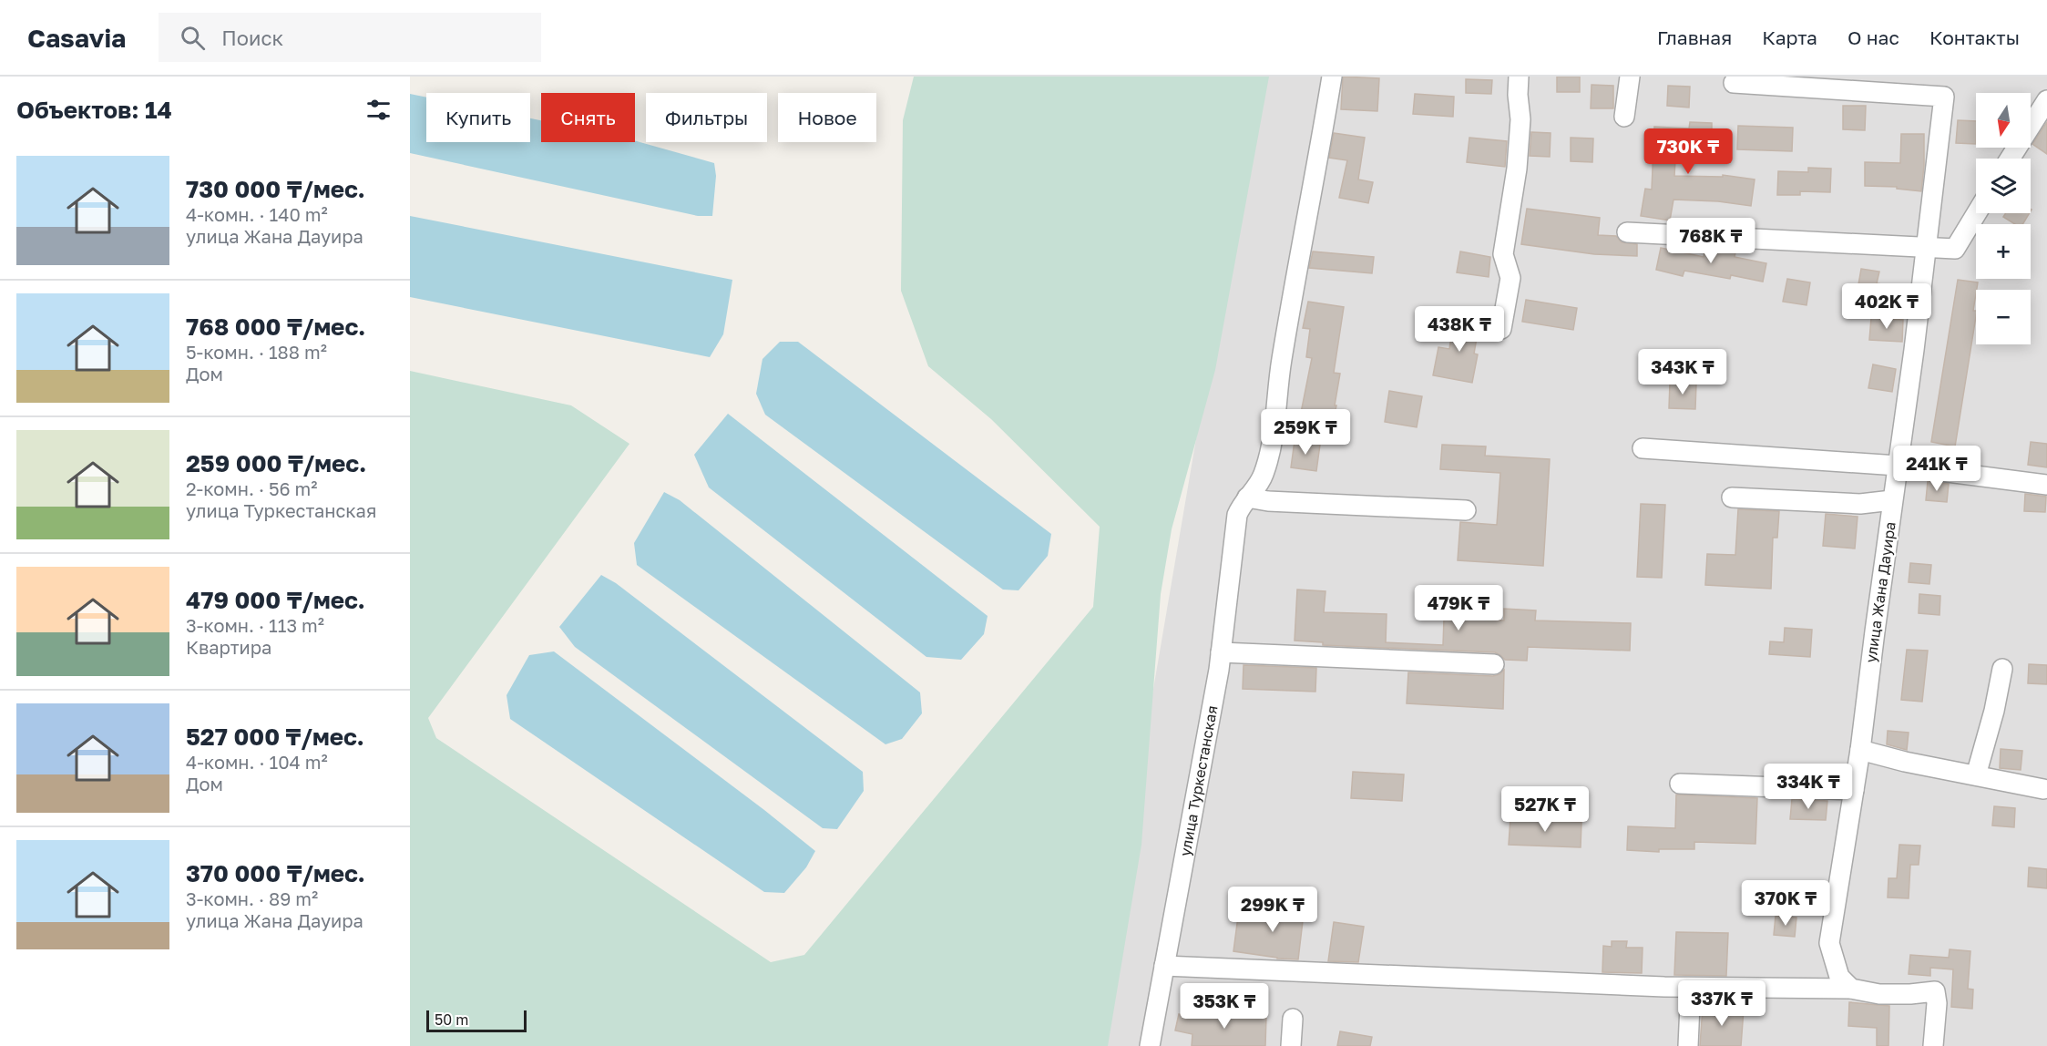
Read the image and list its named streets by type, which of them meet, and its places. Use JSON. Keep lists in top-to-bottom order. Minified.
{"streets":{"street":["улица Жана Дауира","улица Туркестанская"]},"scale_bar":"50 m","north":"bottom","page":{"header":"Casavia","search":"Поиск","nav":["Главная","Карта","О нас","Контакты"],"heading":"Объектов: 14","map_buttons":["+","−"],"chip":["Купить","Снять","Фильтры","Новое"],"price":["730K ₸","768K ₸","402K ₸","438K ₸","343K ₸","259K ₸","241K ₸","479K ₸","334K ₸","527K ₸","370K ₸","299K ₸","337K ₸","353K ₸"],"list":[{"name":"730 000 ₸/мес.","note":"4-комн. · 140 m² · улица Жана Дауира"},{"name":"768 000 ₸/мес.","note":"5-комн. · 188 m² · Дом"},{"name":"259 000 ₸/мес.","note":"2-комн. · 56 m² · улица Туркестанская"},{"name":"479 000 ₸/мес.","note":"3-комн. · 113 m² · Квартира"},{"name":"527 000 ₸/мес.","note":"4-комн. · 104 m² · Дом"},{"name":"370 000 ₸/мес.","note":"3-комн. · 89 m² · улица Жана Дауира"}],"scale":"50 m"}}
